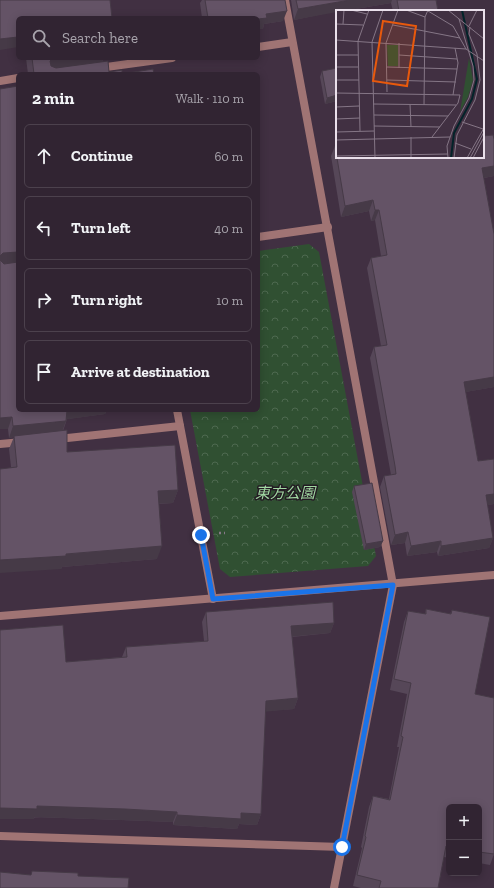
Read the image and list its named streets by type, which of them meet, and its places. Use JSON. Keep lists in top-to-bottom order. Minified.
{"parks":["東方公園"],"page":{"search":"Search here","heading":["2 min","Walk · 110 m"],"list":[["Continue","60 m"],["Turn left","40 m"],["Turn right","10 m"],"Arrive at destination"],"map_buttons":["+","−"]}}
